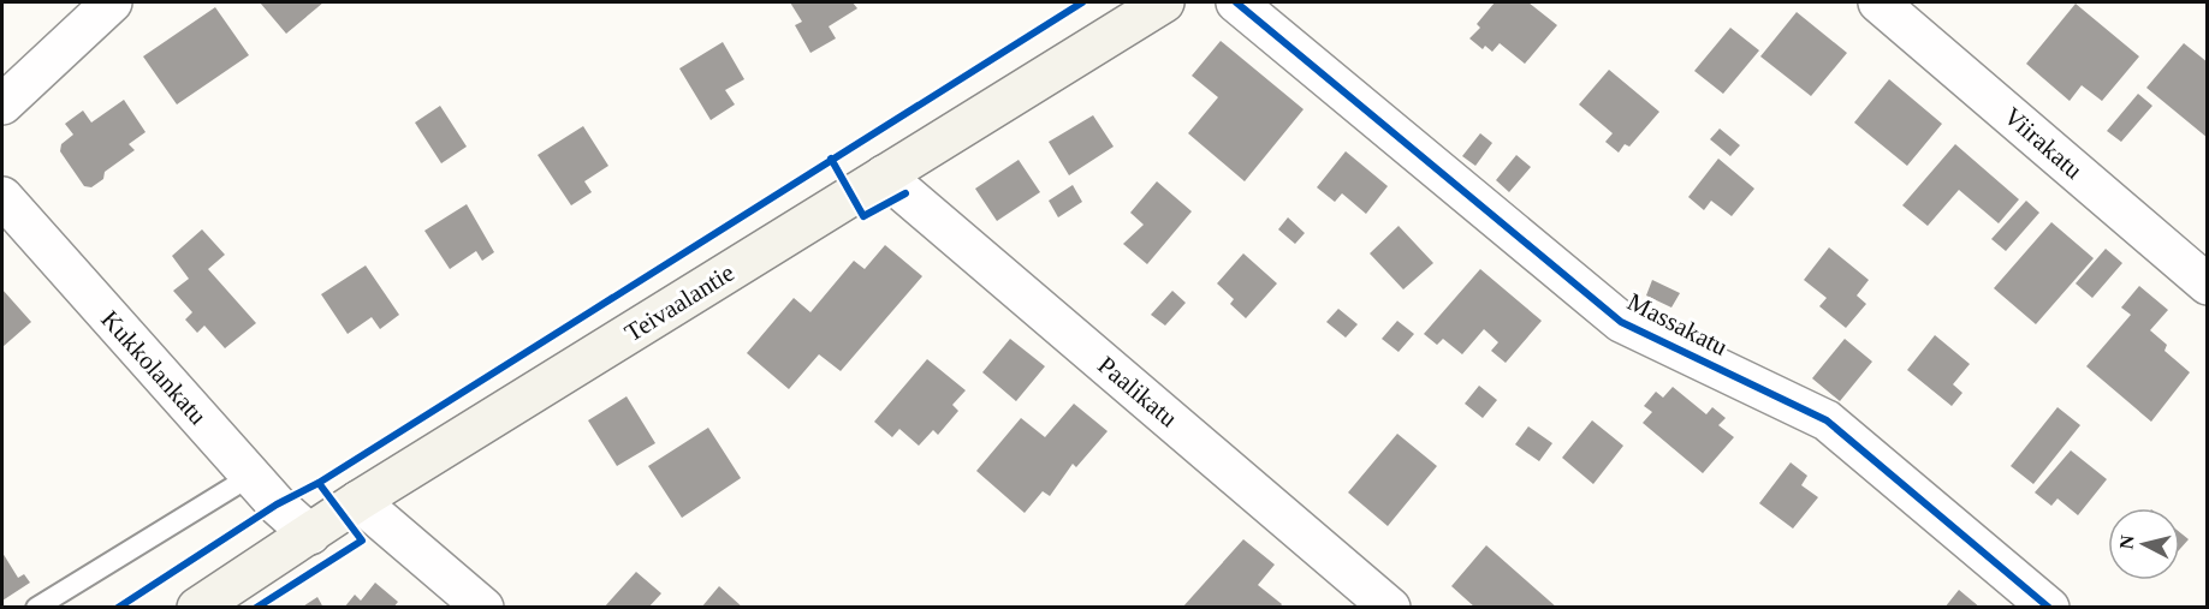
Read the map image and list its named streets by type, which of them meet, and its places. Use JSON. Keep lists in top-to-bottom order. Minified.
{"streets":{"main road":["Teivaalantie"],"street":["Viirakatu","Massakatu","Kukkolankatu","Paalikatu"]},"crossings":[["Teivaalantie","Kukkolankatu"],["Teivaalantie","Paalikatu"]],"north":"left"}
